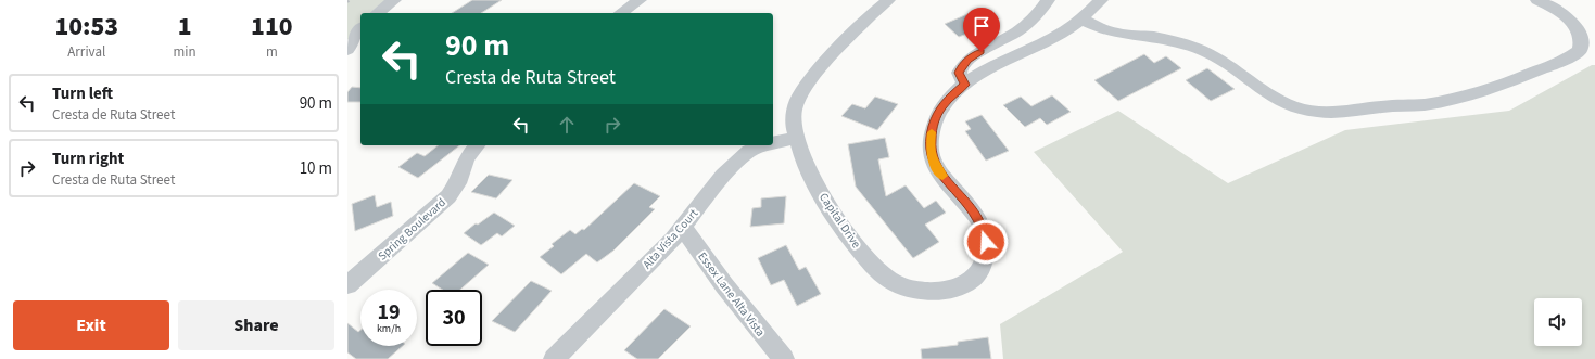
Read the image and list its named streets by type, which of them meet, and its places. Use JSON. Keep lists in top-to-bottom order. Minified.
{"streets":{"street":["Capital Drive","Spring Boulevard","Alta Vista Court","Essex Lane Alta Vista"]},"crossings":[["Capital Drive","Alta Vista Court"],["Alta Vista Court","Essex Lane Alta Vista"]],"page":{"eta":["10:53","Arrival","1","min","110","m"],"turn":["90 m","Cresta de Ruta Street"],"list":[{"name":"Turn left","note":"Cresta de Ruta Street","value":"90 m"},{"name":"Turn right","note":"Cresta de Ruta Street","value":"10 m"}],"speed":"19 km/h","limit":"30","buttons":["Exit","Share"]}}
